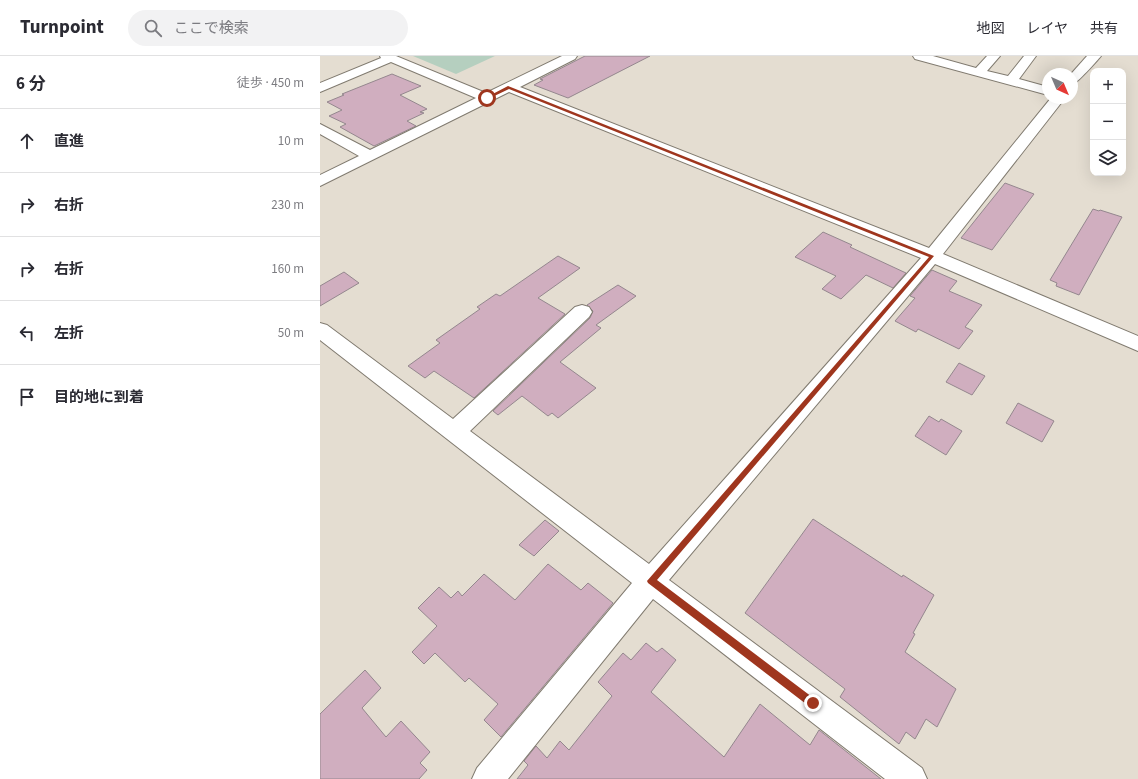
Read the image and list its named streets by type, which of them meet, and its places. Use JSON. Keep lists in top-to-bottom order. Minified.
{"north":"bottom right","page":{"header":"Turnpoint","search":"ここで検索","nav":["地図","レイヤ","共有"],"heading":["6 分","徒歩 · 450 m"],"map_buttons":["+","−"],"list":[["直進","10 m"],["右折","230 m"],["右折","160 m"],["左折","50 m"],"目的地に到着"]}}
